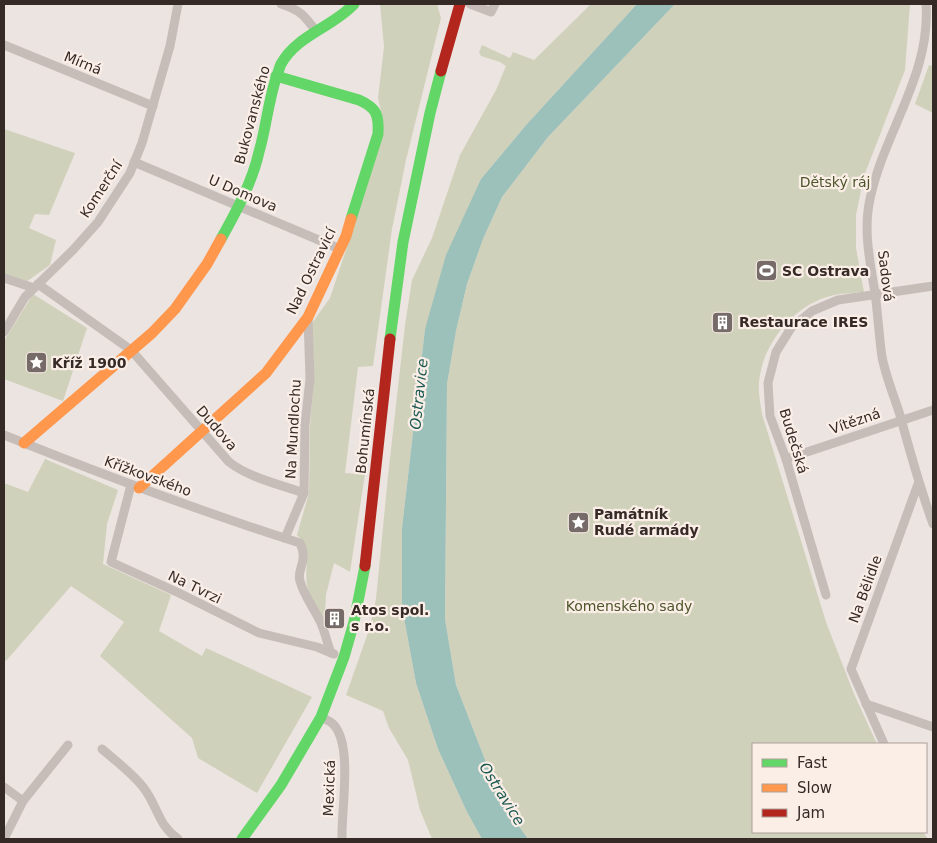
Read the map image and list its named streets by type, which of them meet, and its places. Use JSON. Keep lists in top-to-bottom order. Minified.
{"streets":{"street":["Mírná","Bukovanského","Komerční","U Domova","Nad Ostravicí","Sadová","Vítězná","Dudova","Na Mundlochu","Bohumínská","Budečská","Křížkovského","Na Tvrzi","Na Bělidle","Mexická"]},"crossings":[["Mírná","Komerční"],["Bukovanského","U Domova"],["Bukovanského","Nad Ostravicí"],["Bukovanského","Dudova"],["Bukovanského","Křížkovského"],["Komerční","U Domova"],["U Domova","Nad Ostravicí"],["Nad Ostravicí","Dudova"],["Nad Ostravicí","Na Mundlochu"],["Nad Ostravicí","Křížkovského"],["Nad Ostravicí","Na Tvrzi"],["Sadová","Vítězná"],["Sadová","Budečská"],["Sadová","Na Bělidle"],["Vítězná","Budečská"],["Dudova","Na Mundlochu"],["Na Mundlochu","Křížkovského"],["Bohumínská","Na Tvrzi"],["Bohumínská","Mexická"],["Křížkovského","Na Tvrzi"]],"water":["Ostravice"],"parks":["Dětský ráj","Komenského sady"],"places":{"sports":["SC Ostrava"],"building":["Restaurace IRES","Atos spol. s r.o."],"place":["Kříž 1900","Památník Rudé armády"]},"legend":["Fast","Slow","Jam"]}
